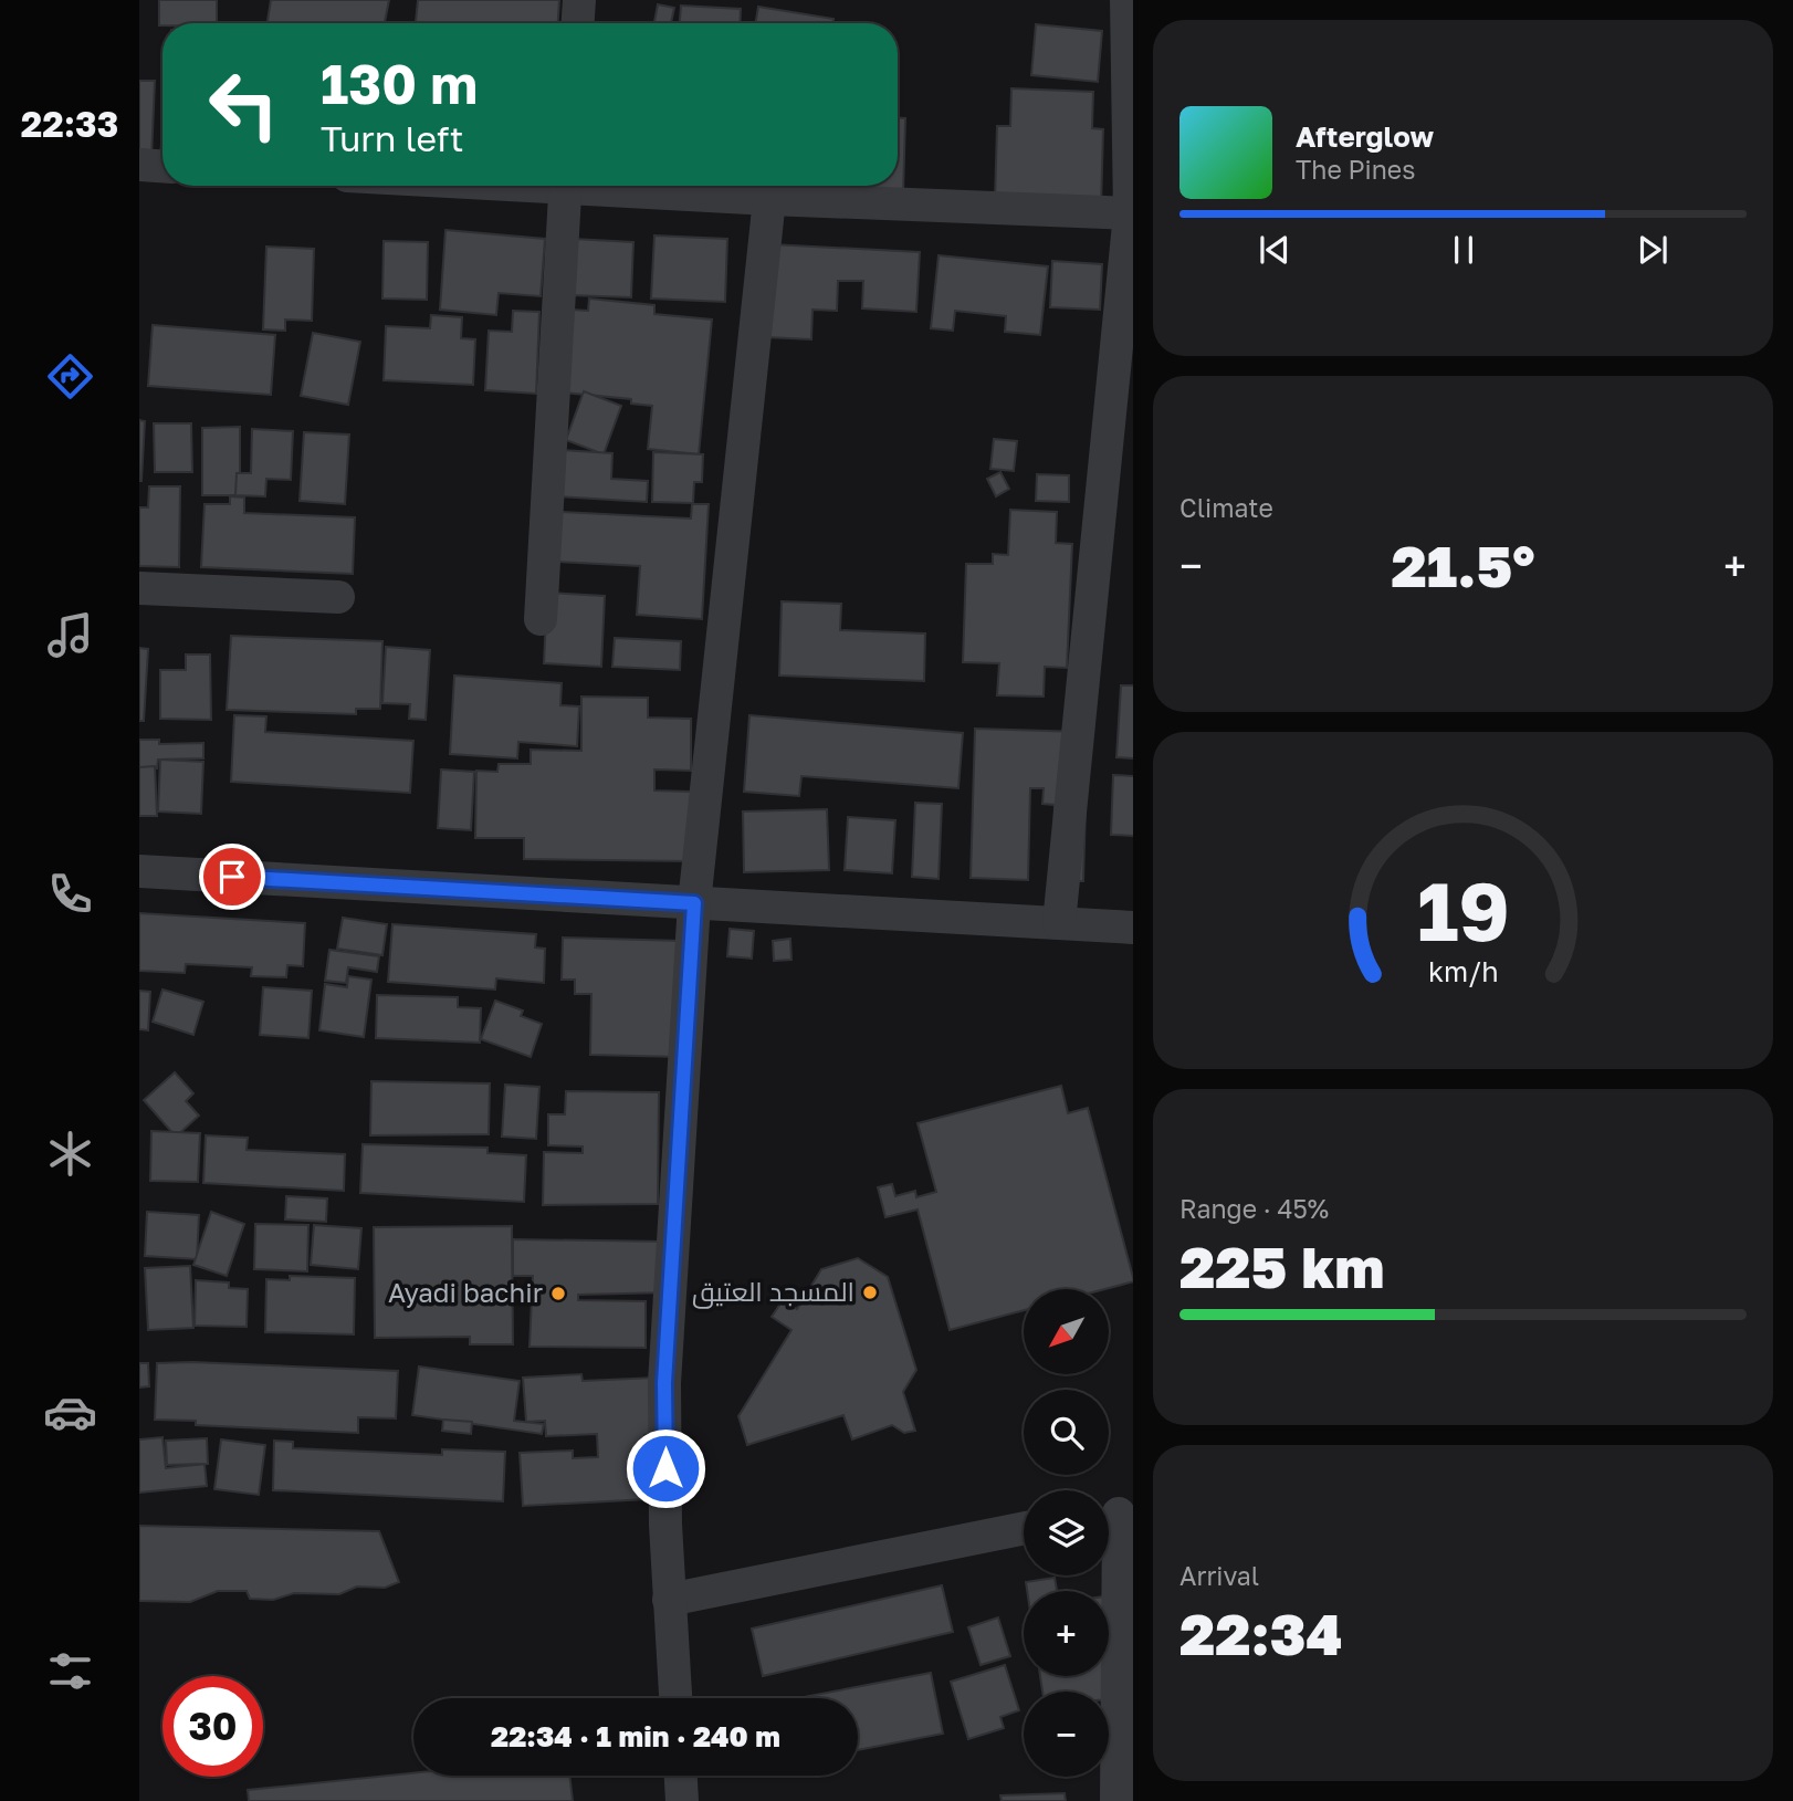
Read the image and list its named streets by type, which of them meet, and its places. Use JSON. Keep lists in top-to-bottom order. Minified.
{"places":["المسجد العتيق","Ayadi bachir"],"north":"bottom left","page":{"tabs":"22:33","turn":["130 m","Turn left"],"song":["Afterglow","The Pines"],"tile":["Climate",["Range · 45%","225 km"],["Arrival","22:34"]],"heat":["−","21.5°","+"],"map_buttons":["+","−"],"limit":"30","trip":"22:34 · 1 min · 240 m","gauge":["19","km/h"]}}
